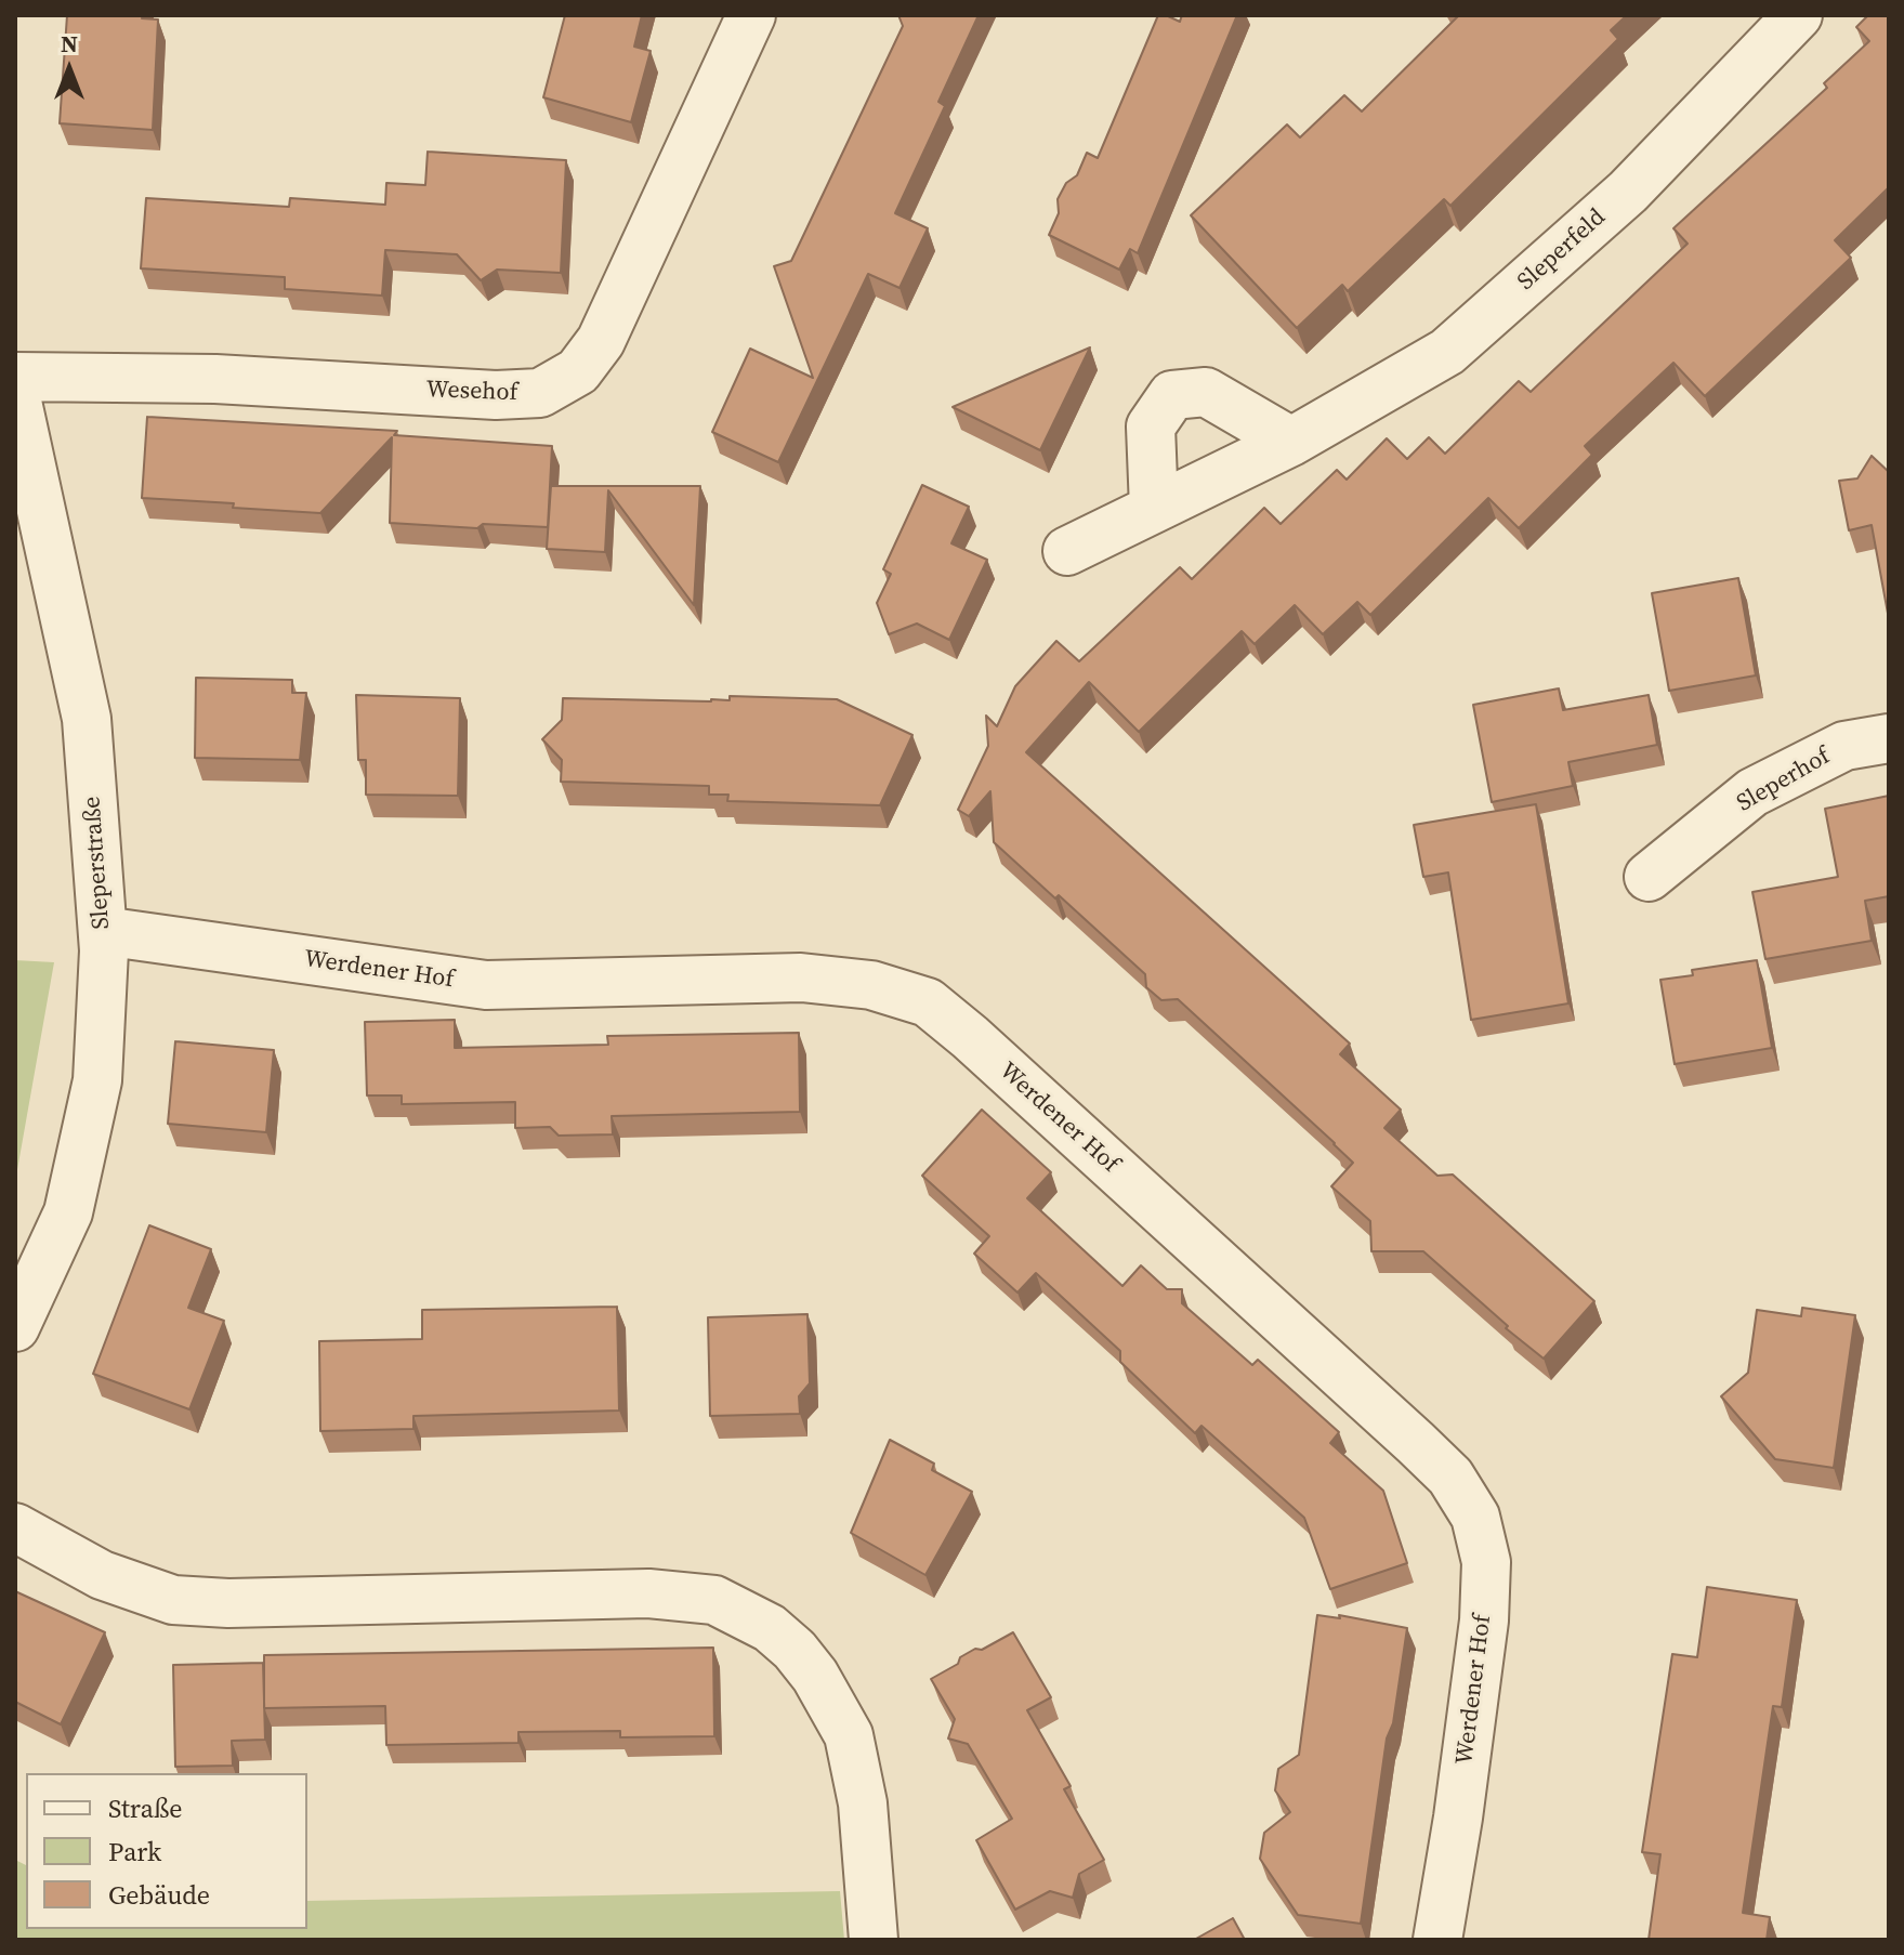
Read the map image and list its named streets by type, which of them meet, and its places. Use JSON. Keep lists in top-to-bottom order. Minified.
{"streets":{"street":["Sleperfeld","Wesehof","Sleperhof","Sleperstraße","Werdener Hof"]},"crossings":[["Sleperstraße","Werdener Hof"]],"legend":["Straße","Park","Gebäude"],"north":"top"}
